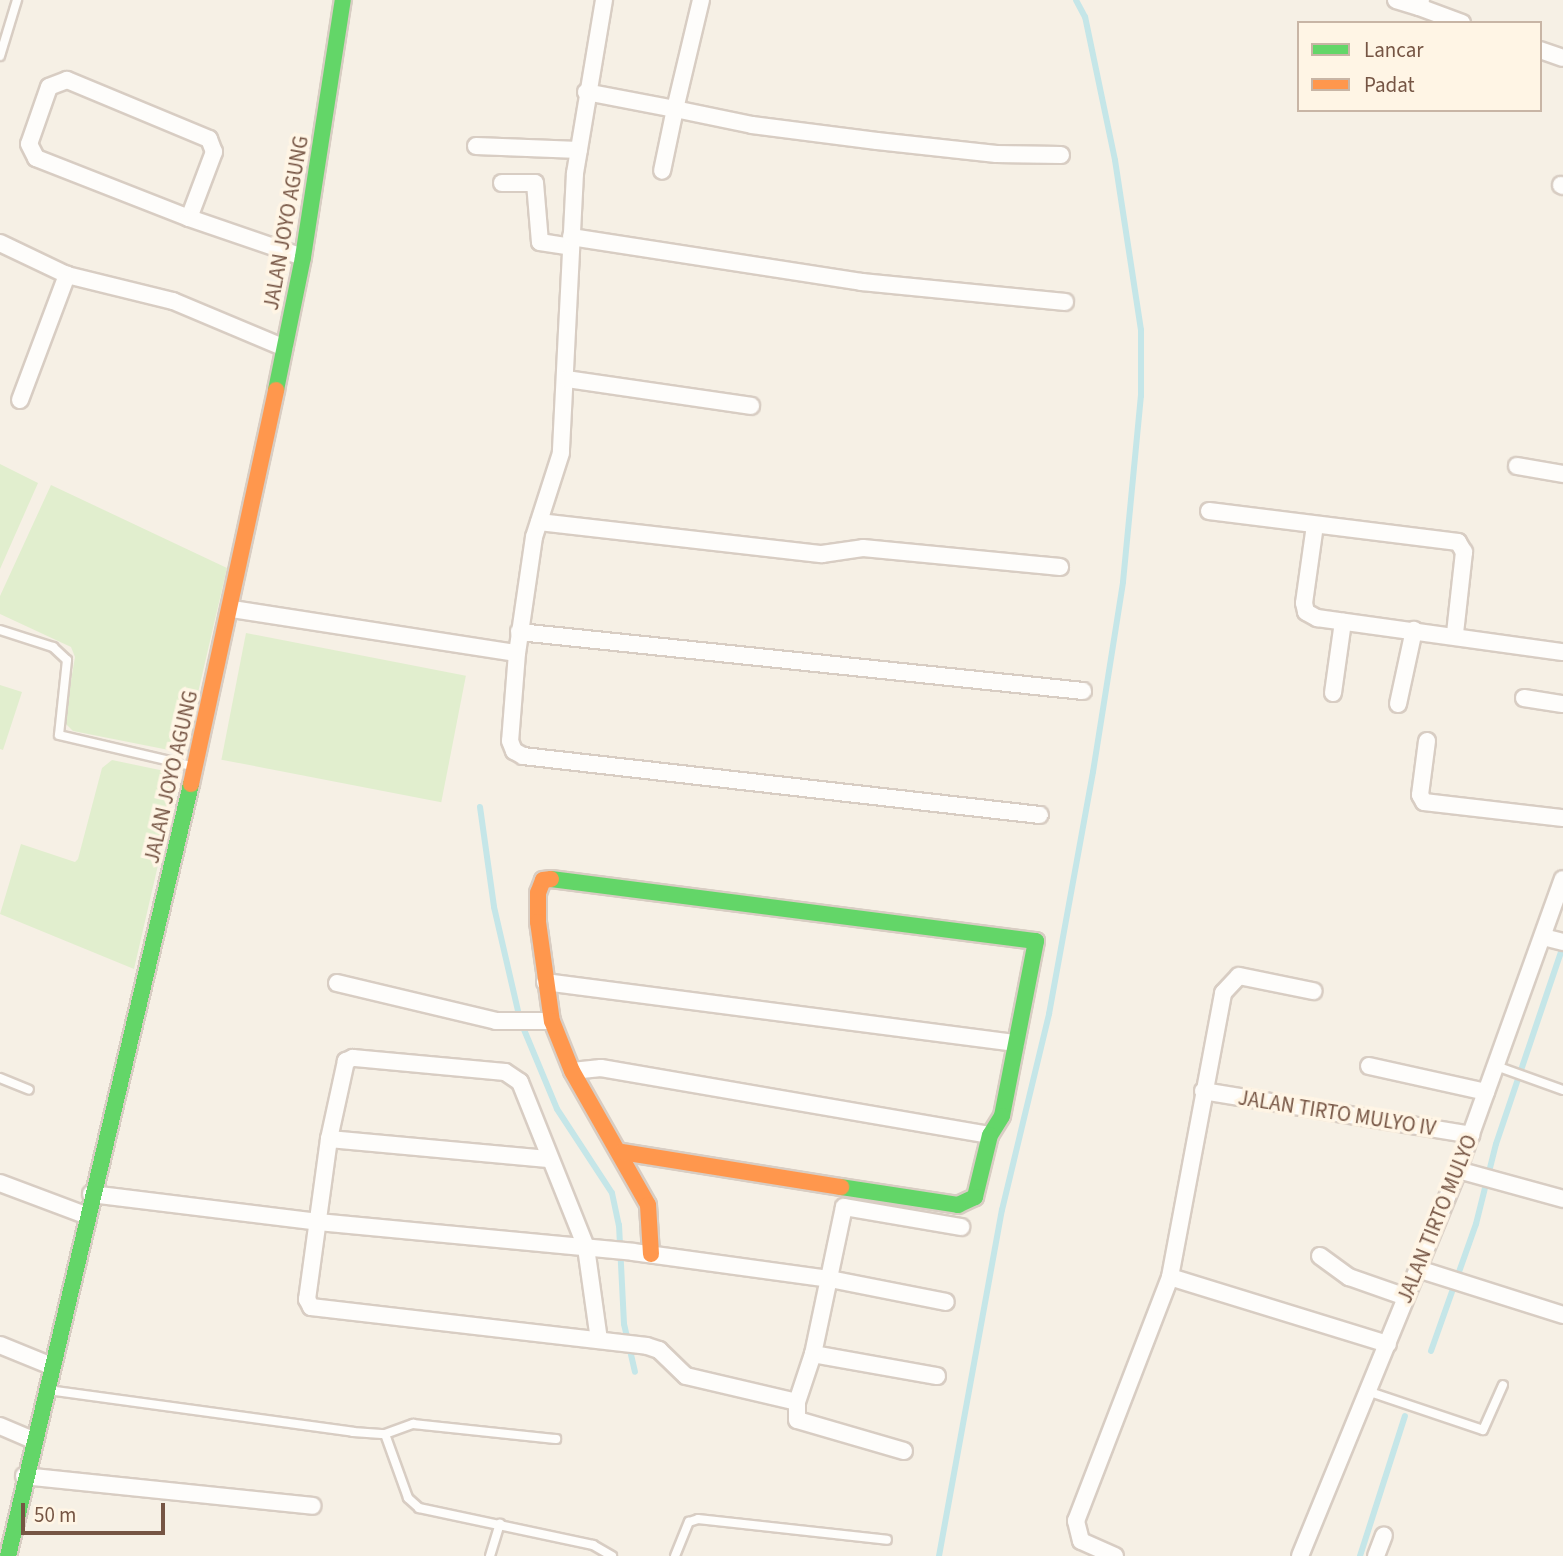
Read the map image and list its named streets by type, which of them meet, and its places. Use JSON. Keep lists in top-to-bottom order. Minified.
{"streets":{"main road":["JALAN JOYO AGUNG"],"street":["JALAN TIRTO MULYO IV","JALAN TIRTO MULYO"]},"crossings":[["JALAN TIRTO MULYO IV","JALAN TIRTO MULYO"]],"legend":["Lancar","Padat"],"scale_bar":"50 m"}
